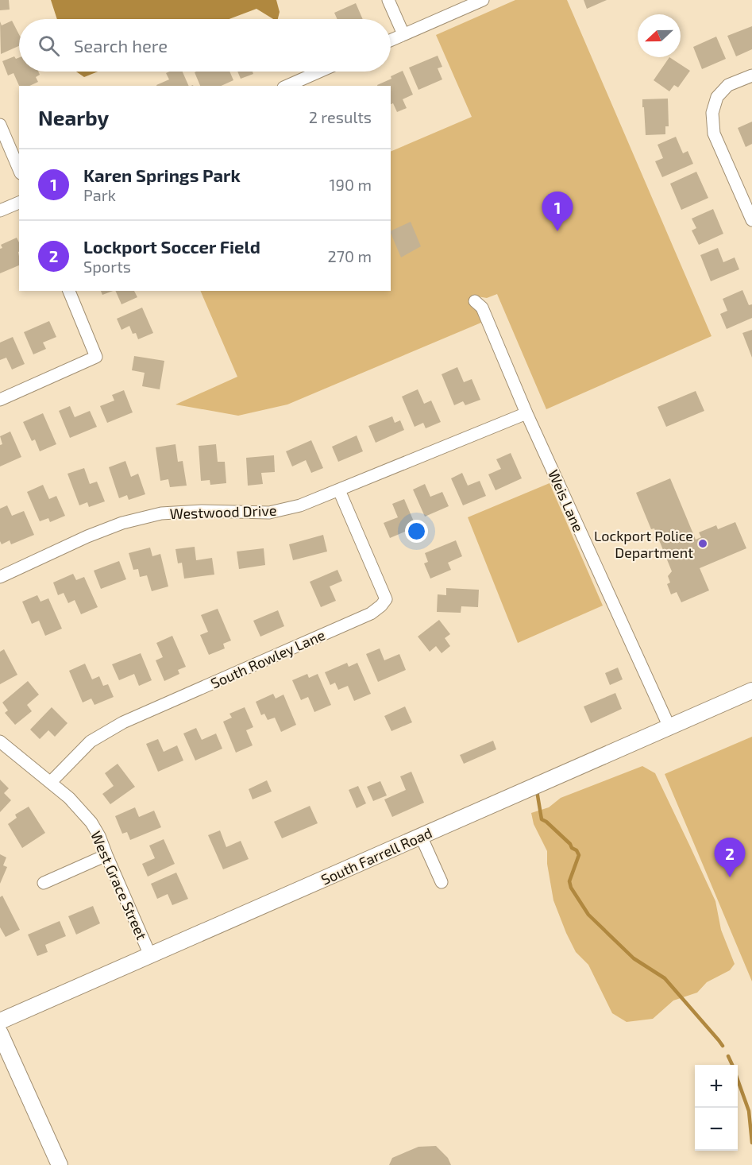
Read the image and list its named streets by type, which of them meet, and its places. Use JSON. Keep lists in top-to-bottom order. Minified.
{"streets":{"street":["Weis Lane","Westwood Drive","South Rowley Lane","South Farrell Road","West Grace Street"]},"crossings":[["Weis Lane","Westwood Drive"],["Weis Lane","South Farrell Road"],["Westwood Drive","South Rowley Lane"],["South Rowley Lane","West Grace Street"],["South Farrell Road","West Grace Street"]],"places":["Lockport Police Department"],"north":"left","page":{"search":"Search here","heading":["Nearby","2 results"],"list":[{"mark":"1","name":"Karen Springs Park","note":"Park","value":"190 m"},{"mark":"2","name":"Lockport Soccer Field","note":"Sports","value":"270 m"}],"pins":["1","2"],"map_buttons":["+","−"]}}
